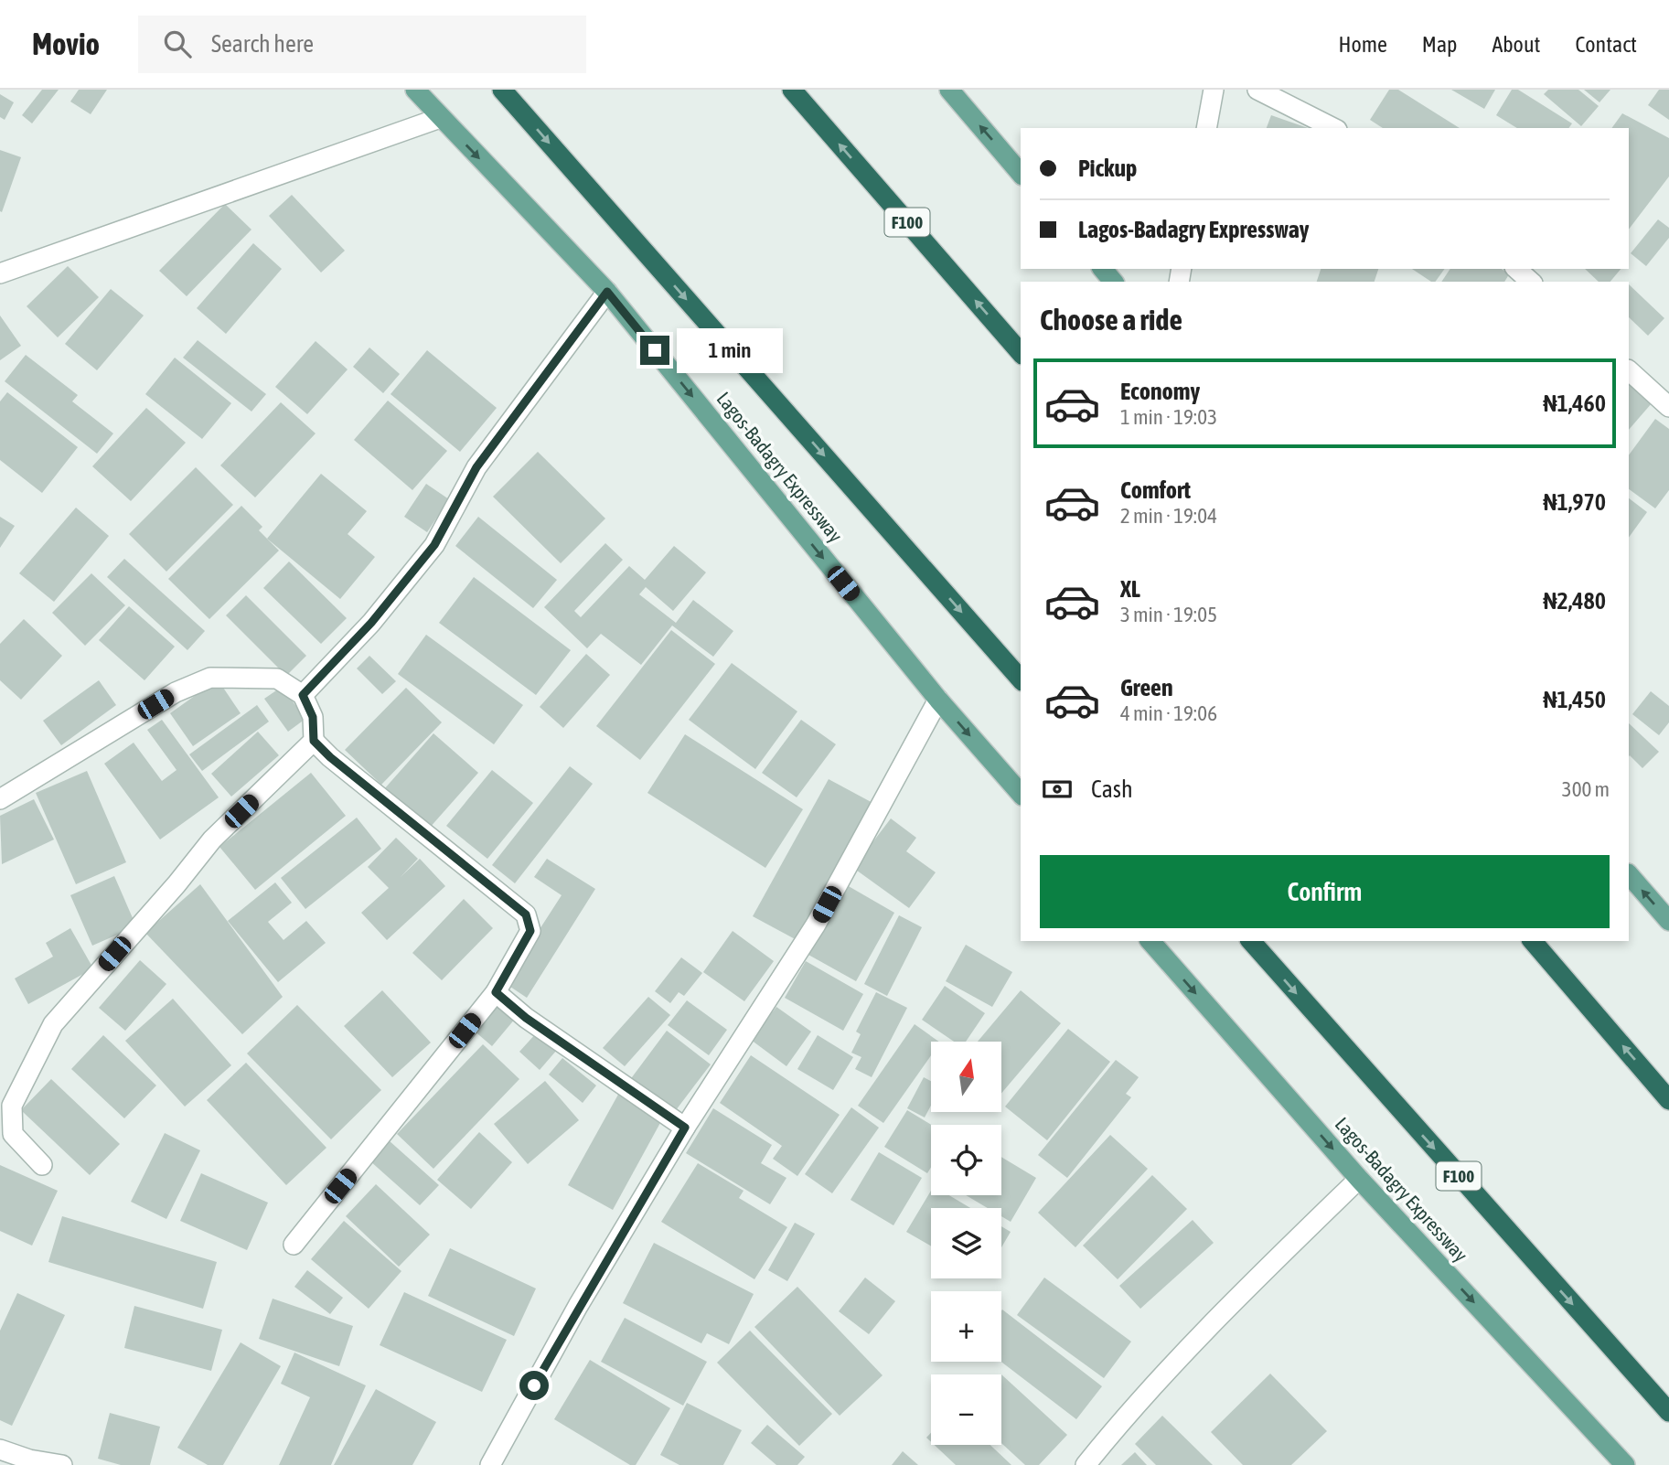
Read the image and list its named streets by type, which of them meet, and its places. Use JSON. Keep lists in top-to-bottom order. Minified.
{"streets":{"highway":["F100","Lagos-Badagry Expressway"]},"one_way":["Lagos-Badagry Expressway"],"north":"top","page":{"header":"Movio","search":"Search here","nav":["Home","Map","About","Contact"],"banner":["Pickup","Lagos-Badagry Expressway"],"heading":"Choose a ride","bubble":"1 min","list":[{"name":"Economy","note":"1 min · 19:03","value":"₦1,460"},{"name":"Comfort","note":"2 min · 19:04","value":"₦1,970"},{"name":"XL","note":"3 min · 19:05","value":"₦2,480"},{"name":"Green","note":"4 min · 19:06","value":"₦1,450"}],"pay":["Cash","300 m"],"buttons":"Confirm","map_buttons":["+","−"]}}
